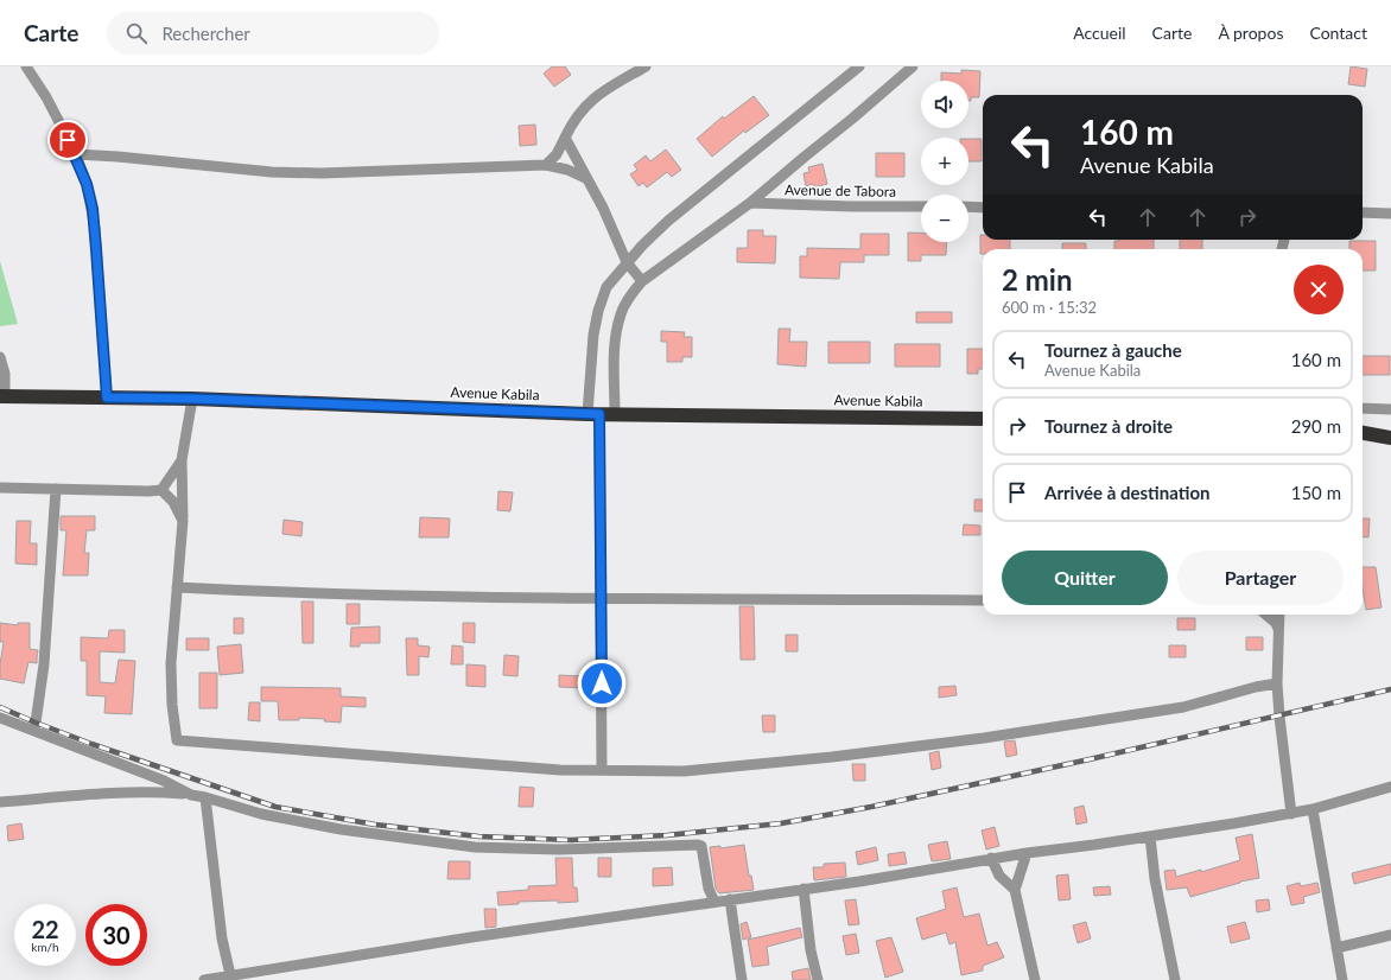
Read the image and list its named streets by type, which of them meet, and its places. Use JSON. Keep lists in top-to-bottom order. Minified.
{"streets":{"highway":["Avenue Kabila"],"street":["Avenue de Tabora"]},"page":{"header":"Carte","search":"Rechercher","nav":["Accueil","Carte","À propos","Contact"],"map_buttons":["+","−"],"turn":["160 m","Avenue Kabila"],"heading":["2 min","600 m · 15:32"],"list":[{"name":"Tournez à gauche","note":"Avenue Kabila","value":"160 m"},{"name":"Tournez à droite","value":"290 m"},{"name":"Arrivée à destination","value":"150 m"}],"buttons":["Quitter","Partager"],"speed":"22 km/h","limit":"30"}}
